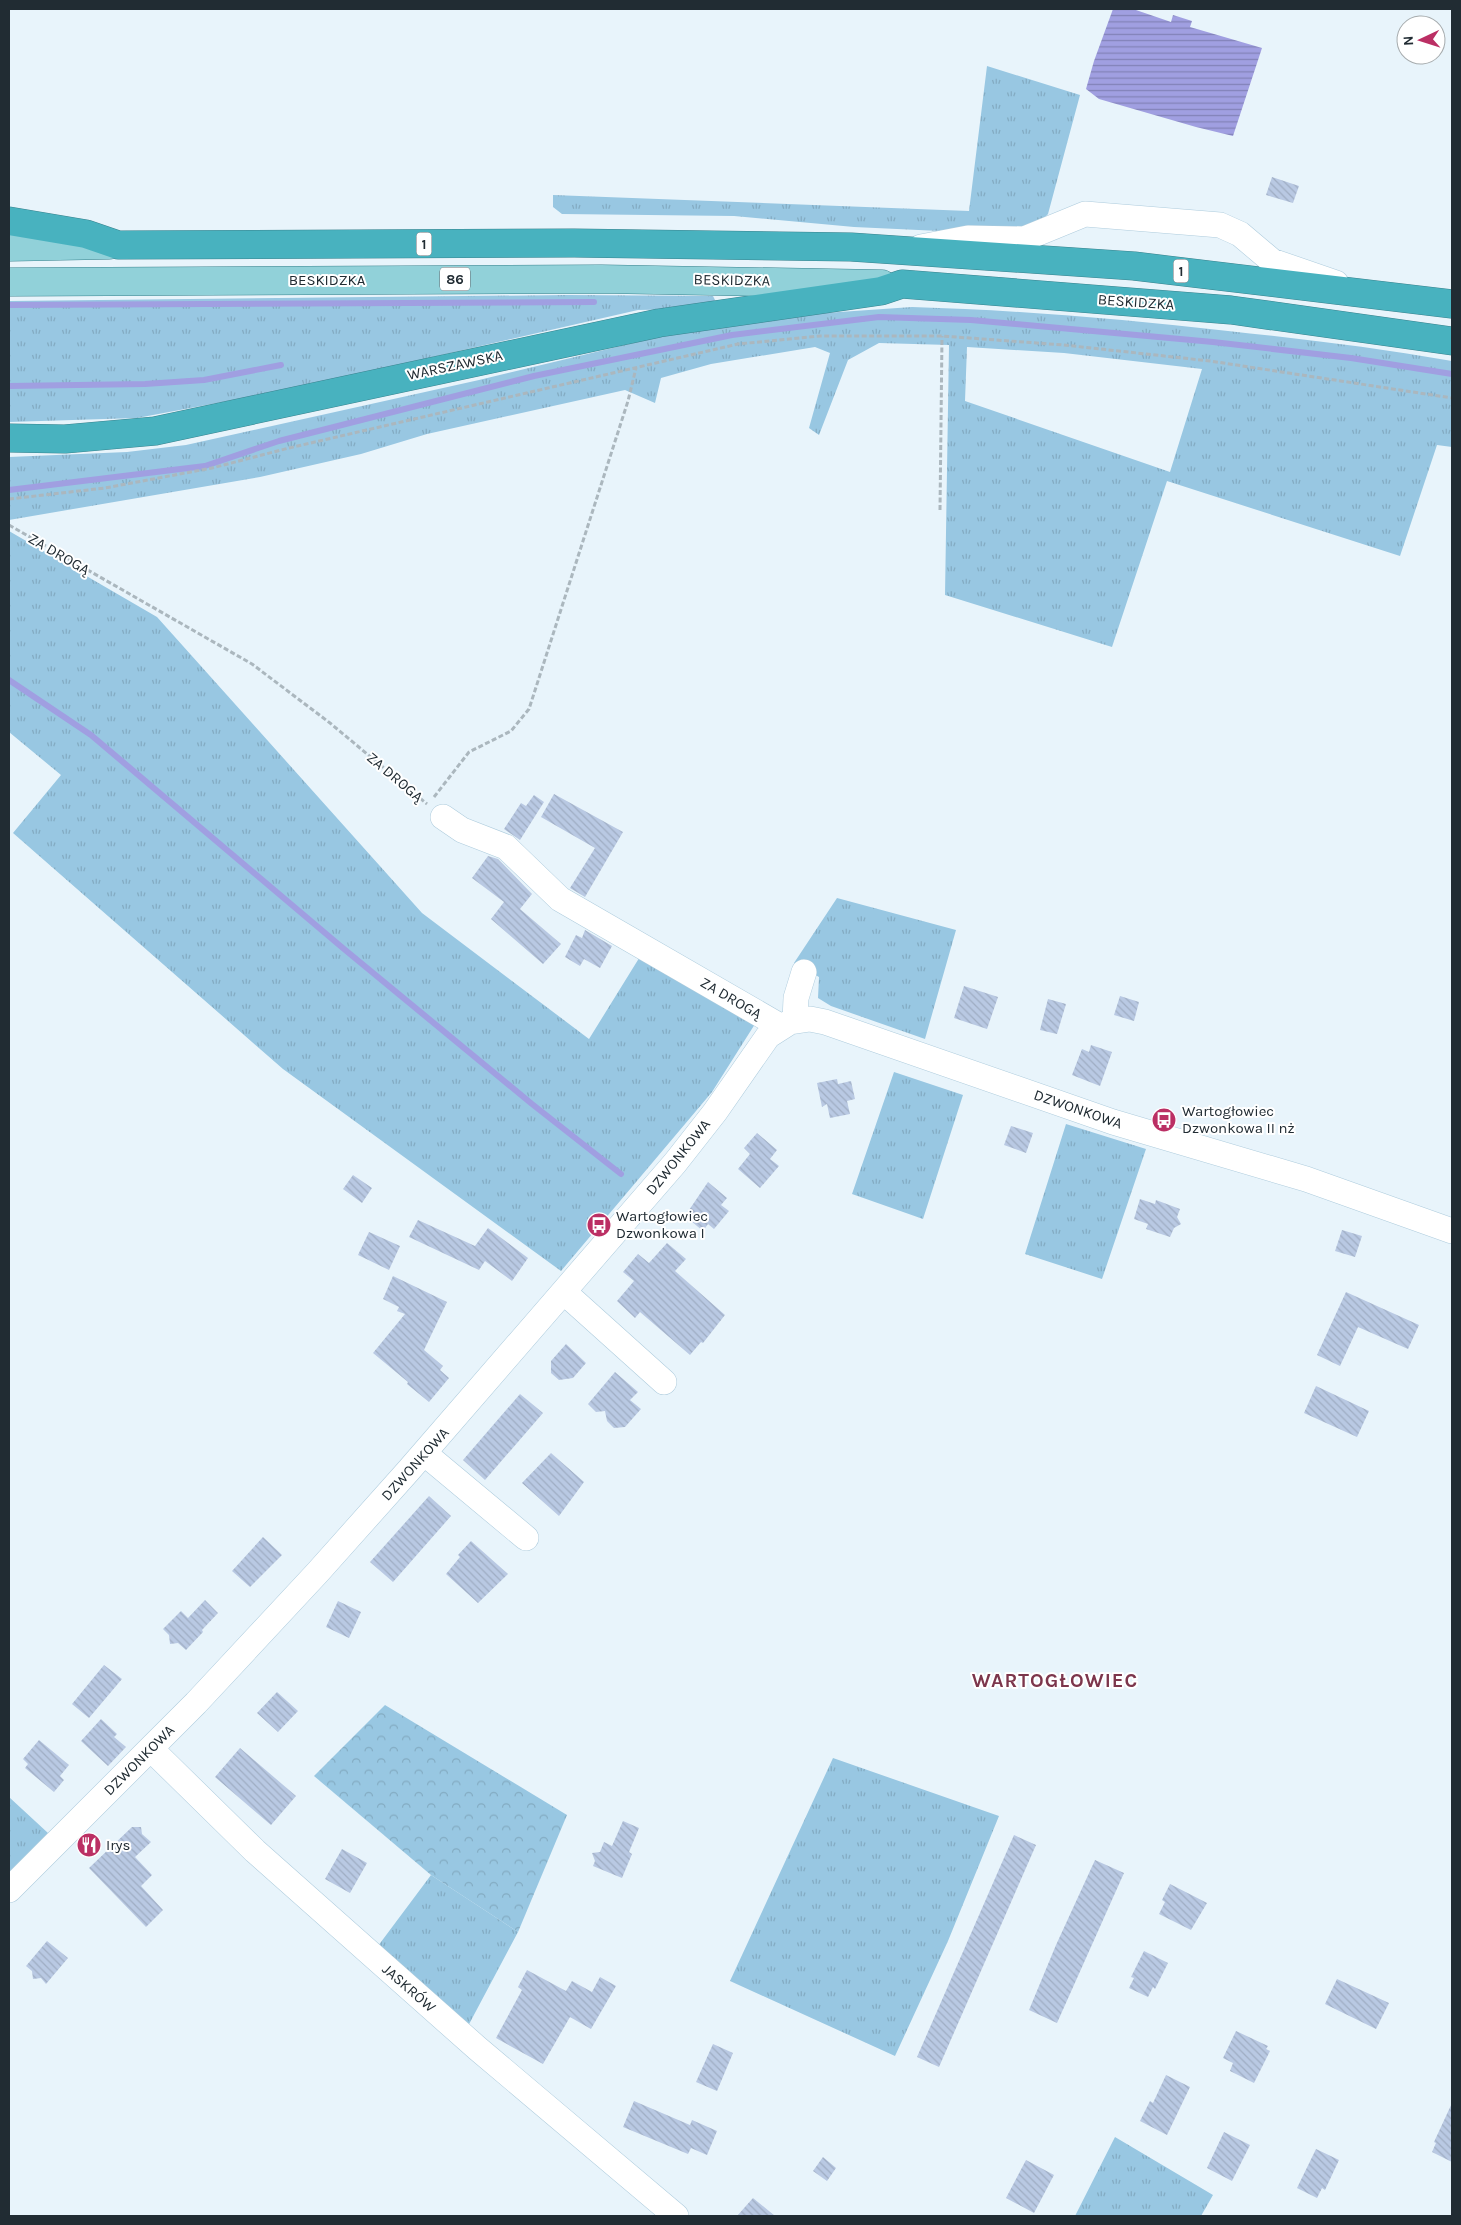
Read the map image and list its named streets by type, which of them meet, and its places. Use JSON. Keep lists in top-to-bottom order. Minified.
{"streets":{"highway":["1","BESKIDZKA","WARSZAWSKA"],"main road":["86"],"street":["ZA DROGĄ","DZWONKOWA","JASKRÓW"]},"crossings":[["BESKIDZKA","WARSZAWSKA"],["ZA DROGĄ","DZWONKOWA"],["DZWONKOWA","JASKRÓW"]],"districts":["WARTOGŁOWIEC"],"places":{"bus stop":["Wartogłowiec Dzwonkowa II nż","Wartogłowiec Dzwonkowa I"],"restaurant":["Irys"]},"north":"left"}
